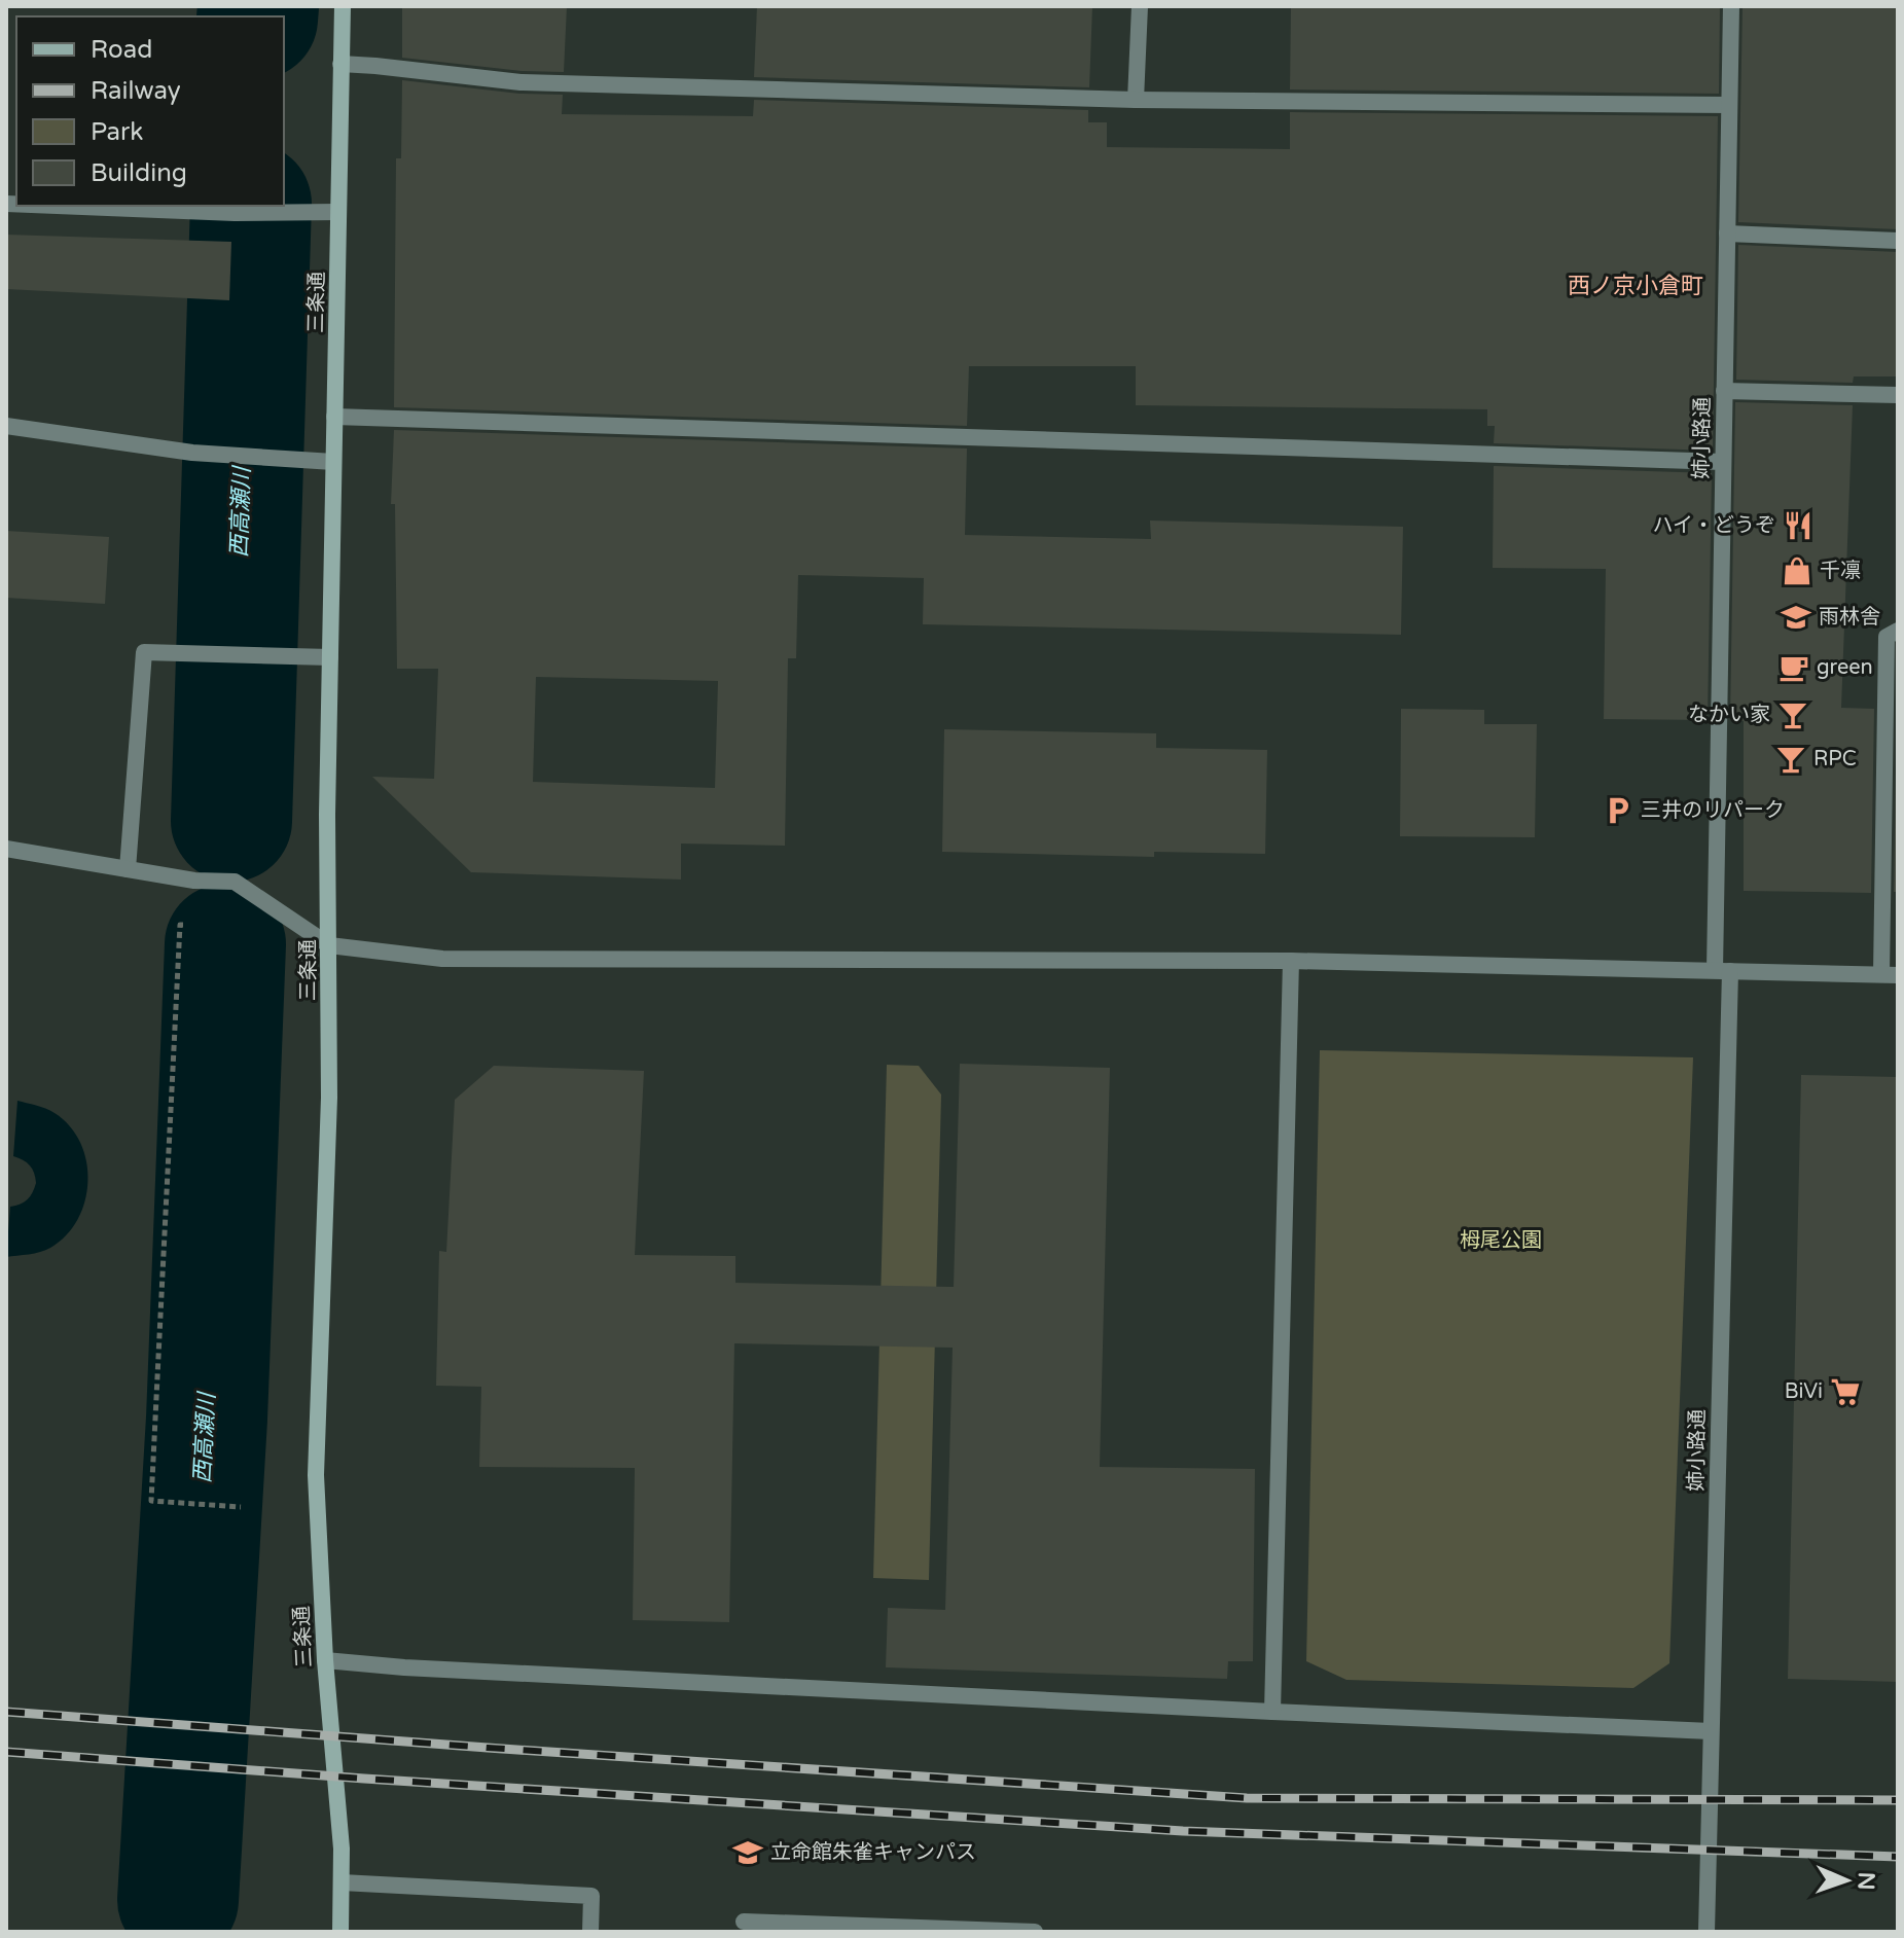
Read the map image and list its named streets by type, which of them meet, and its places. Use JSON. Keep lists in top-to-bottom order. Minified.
{"streets":{"main road":["三条通"],"street":["姉小路通"]},"districts":["西ノ京小倉町"],"water":["西高瀬川"],"parks":["栂尾公園"],"places":{"restaurant":["ハイ・どうぞ"],"shop":["千凛"],"school or university":["雨林舎","立命館朱雀キャンパス"],"cafe":["green"],"bar":["なかい家","RPC"],"parking":["三井のリパーク"],"supermarket":["BiVi"]},"legend":["Road","Railway","Park","Building"],"north":"right"}
